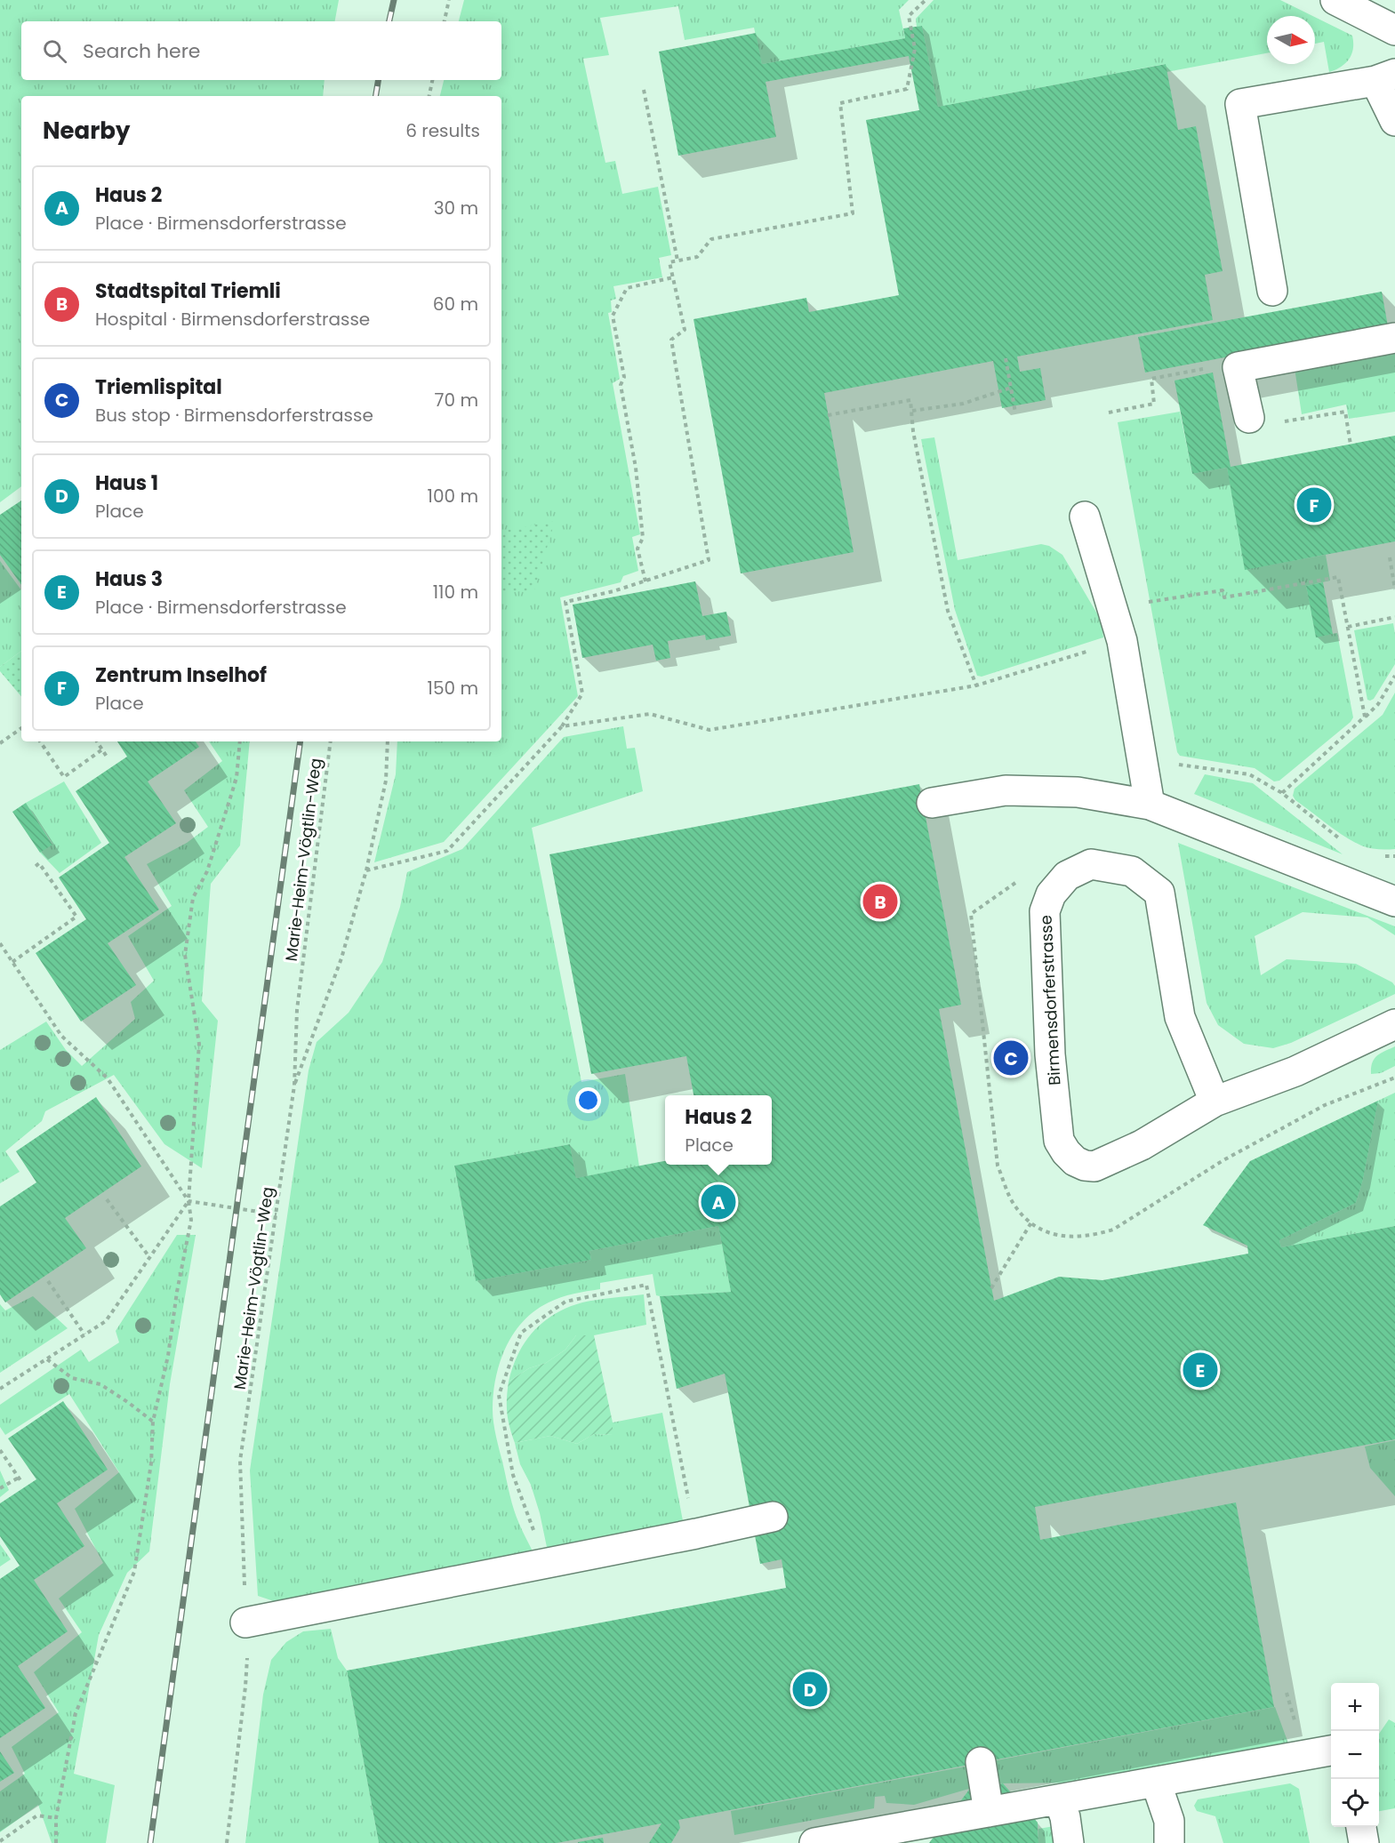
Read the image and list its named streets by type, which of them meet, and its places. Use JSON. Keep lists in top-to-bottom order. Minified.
{"streets":{"street":["Birmensdorferstrasse"],"path":["Marie-Heim-Vögtlin-Weg"]},"north":"right","page":{"search":"Search here","heading":["Nearby","6 results"],"list":[{"mark":"A","name":"Haus 2","note":"Place · Birmensdorferstrasse","value":"30 m"},{"mark":"B","name":"Stadtspital Triemli","note":"Hospital · Birmensdorferstrasse","value":"60 m"},{"mark":"C","name":"Triemlispital","note":"Bus stop · Birmensdorferstrasse","value":"70 m"},{"mark":"D","name":"Haus 1","note":"Place","value":"100 m"},{"mark":"E","name":"Haus 3","note":"Place · Birmensdorferstrasse","value":"110 m"},{"mark":"F","name":"Zentrum Inselhof","note":"Place","value":"150 m"}],"pins":["F","B","C","A","E","D"],"popup":["Haus 2","Place"],"map_buttons":["+","−"]}}
